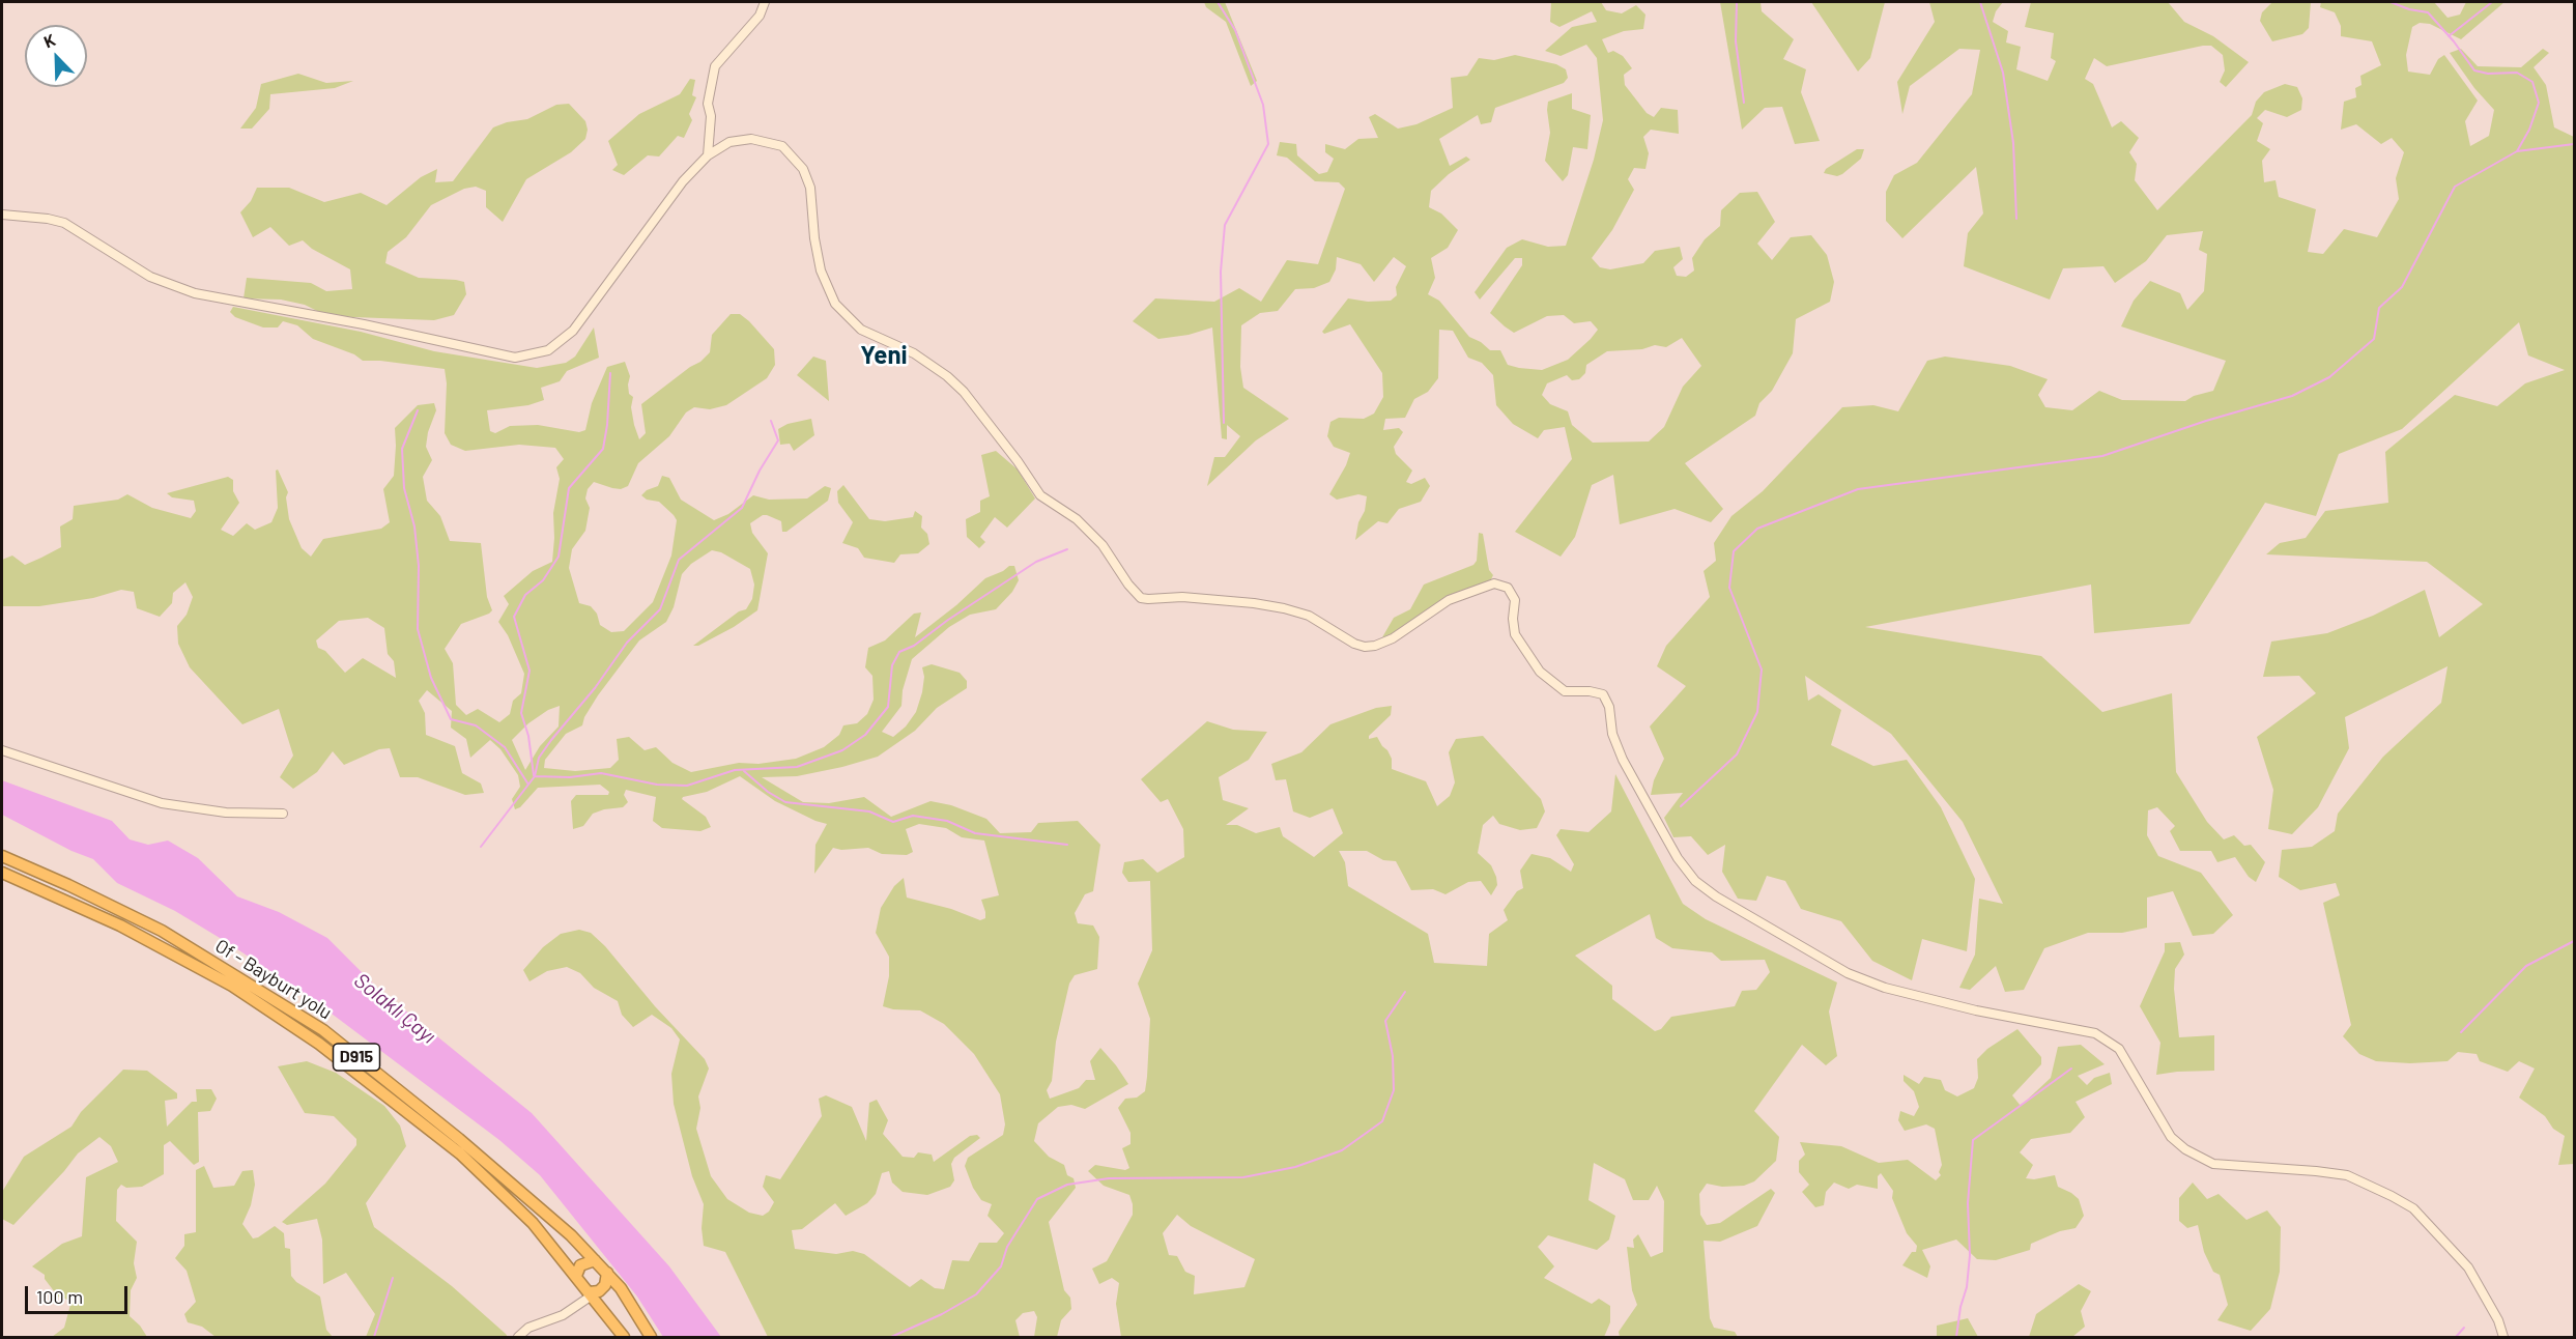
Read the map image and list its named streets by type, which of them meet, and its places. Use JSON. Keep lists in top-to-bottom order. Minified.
{"streets":{"highway":["Of - Bayburt yolu","D915"]},"districts":["Yeni"],"water":["Solaklı Çayı"],"scale_bar":"100 m","north":"top left"}
